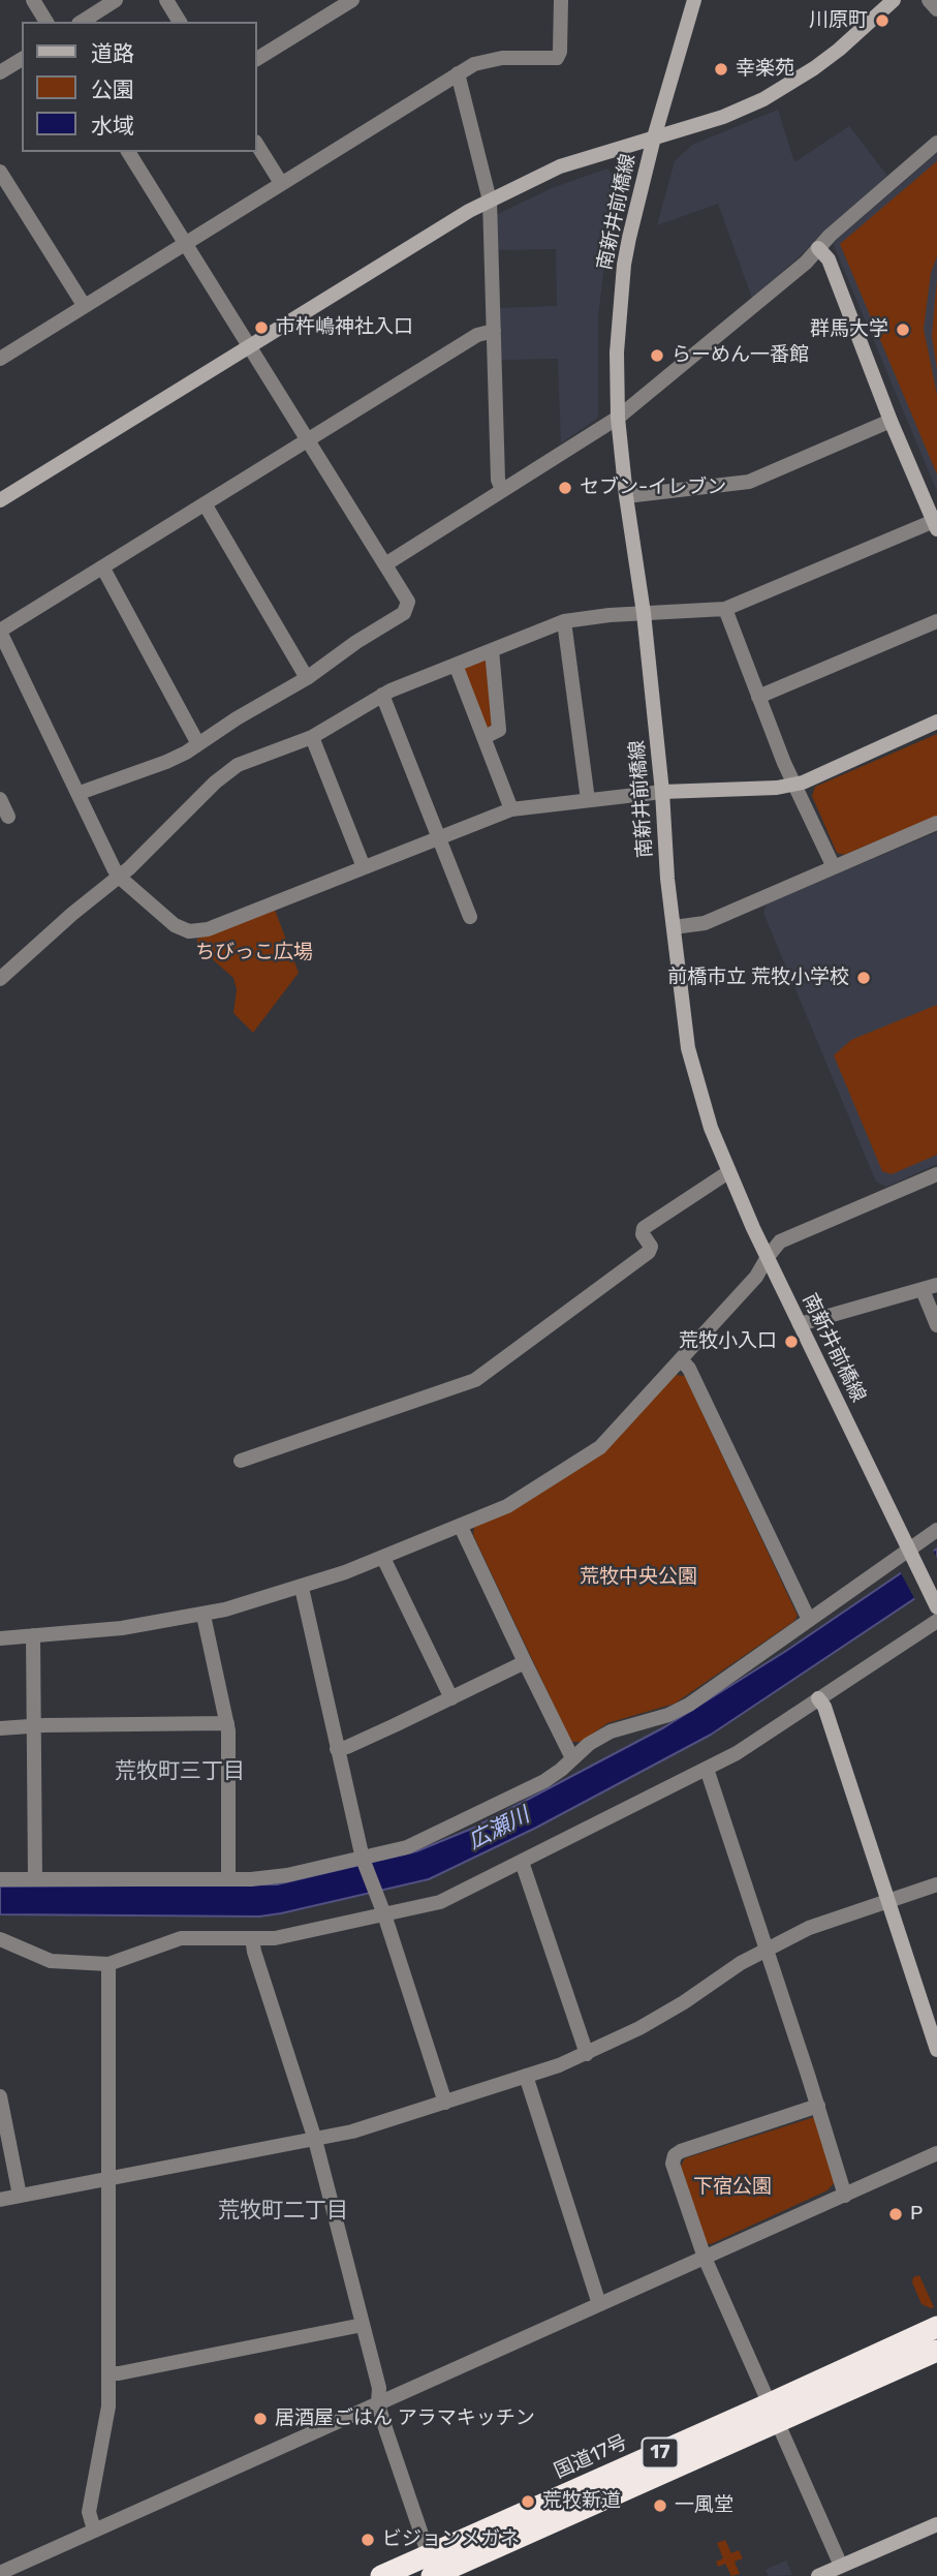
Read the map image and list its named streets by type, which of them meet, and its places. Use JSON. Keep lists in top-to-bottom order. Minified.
{"streets":{"highway":["17"],"street":["南新井前橋線"]},"districts":["荒牧町三丁目","荒牧町二丁目"],"water":["広瀬川"],"parks":["ちびっこ広場","荒牧中央公園","下宿公園"],"places":["川原町","幸楽苑","市杵嶋神社入口","群馬大学","らーめん一番館","セブン-イレブン","前橋市立 荒牧小学校","荒牧小入口","P","居酒屋ごはん アラマキッチン","荒牧新道","一風堂","ビジョンメガネ"],"legend":["道路","公園","水域"]}
